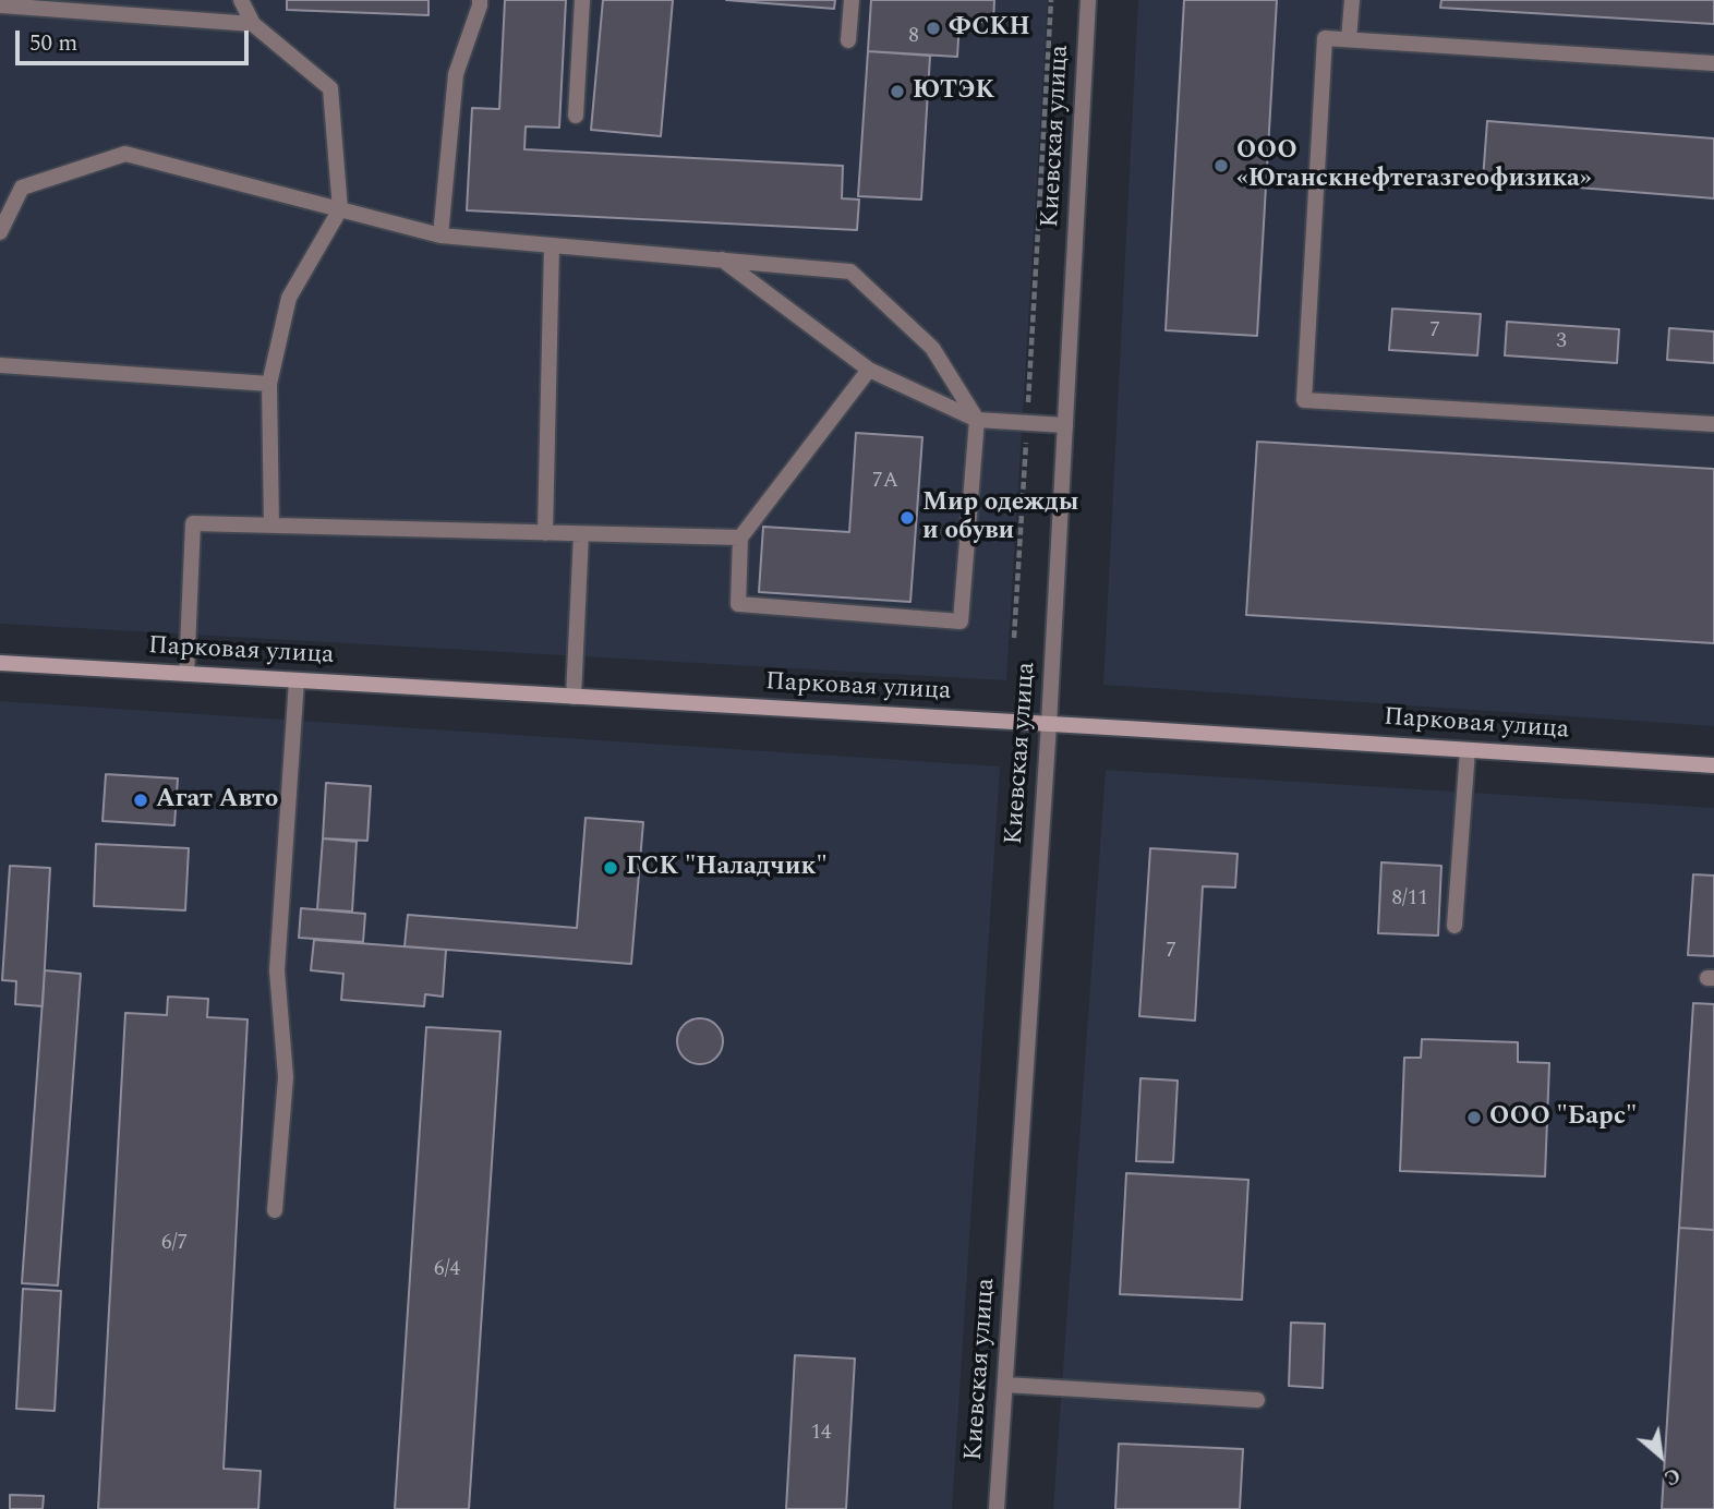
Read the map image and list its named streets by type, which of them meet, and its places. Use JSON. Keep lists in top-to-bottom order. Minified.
{"streets":{"main road":["Парковая улица"],"street":["Киевская улица"]},"crossings":[["Киевская улица","Парковая улица"]],"places":["ФСКН","ЮТЭК","ООО «Юганскнефтегазгеофизика»","Мир одежды и обуви","Агат Авто","ГСК \"Наладчик\"","ООО \"Барс\""],"house_numbers":["8","7","3","7А","8/11","7","6/7","6/4","14"],"scale_bar":"50 m","north":"bottom right"}
